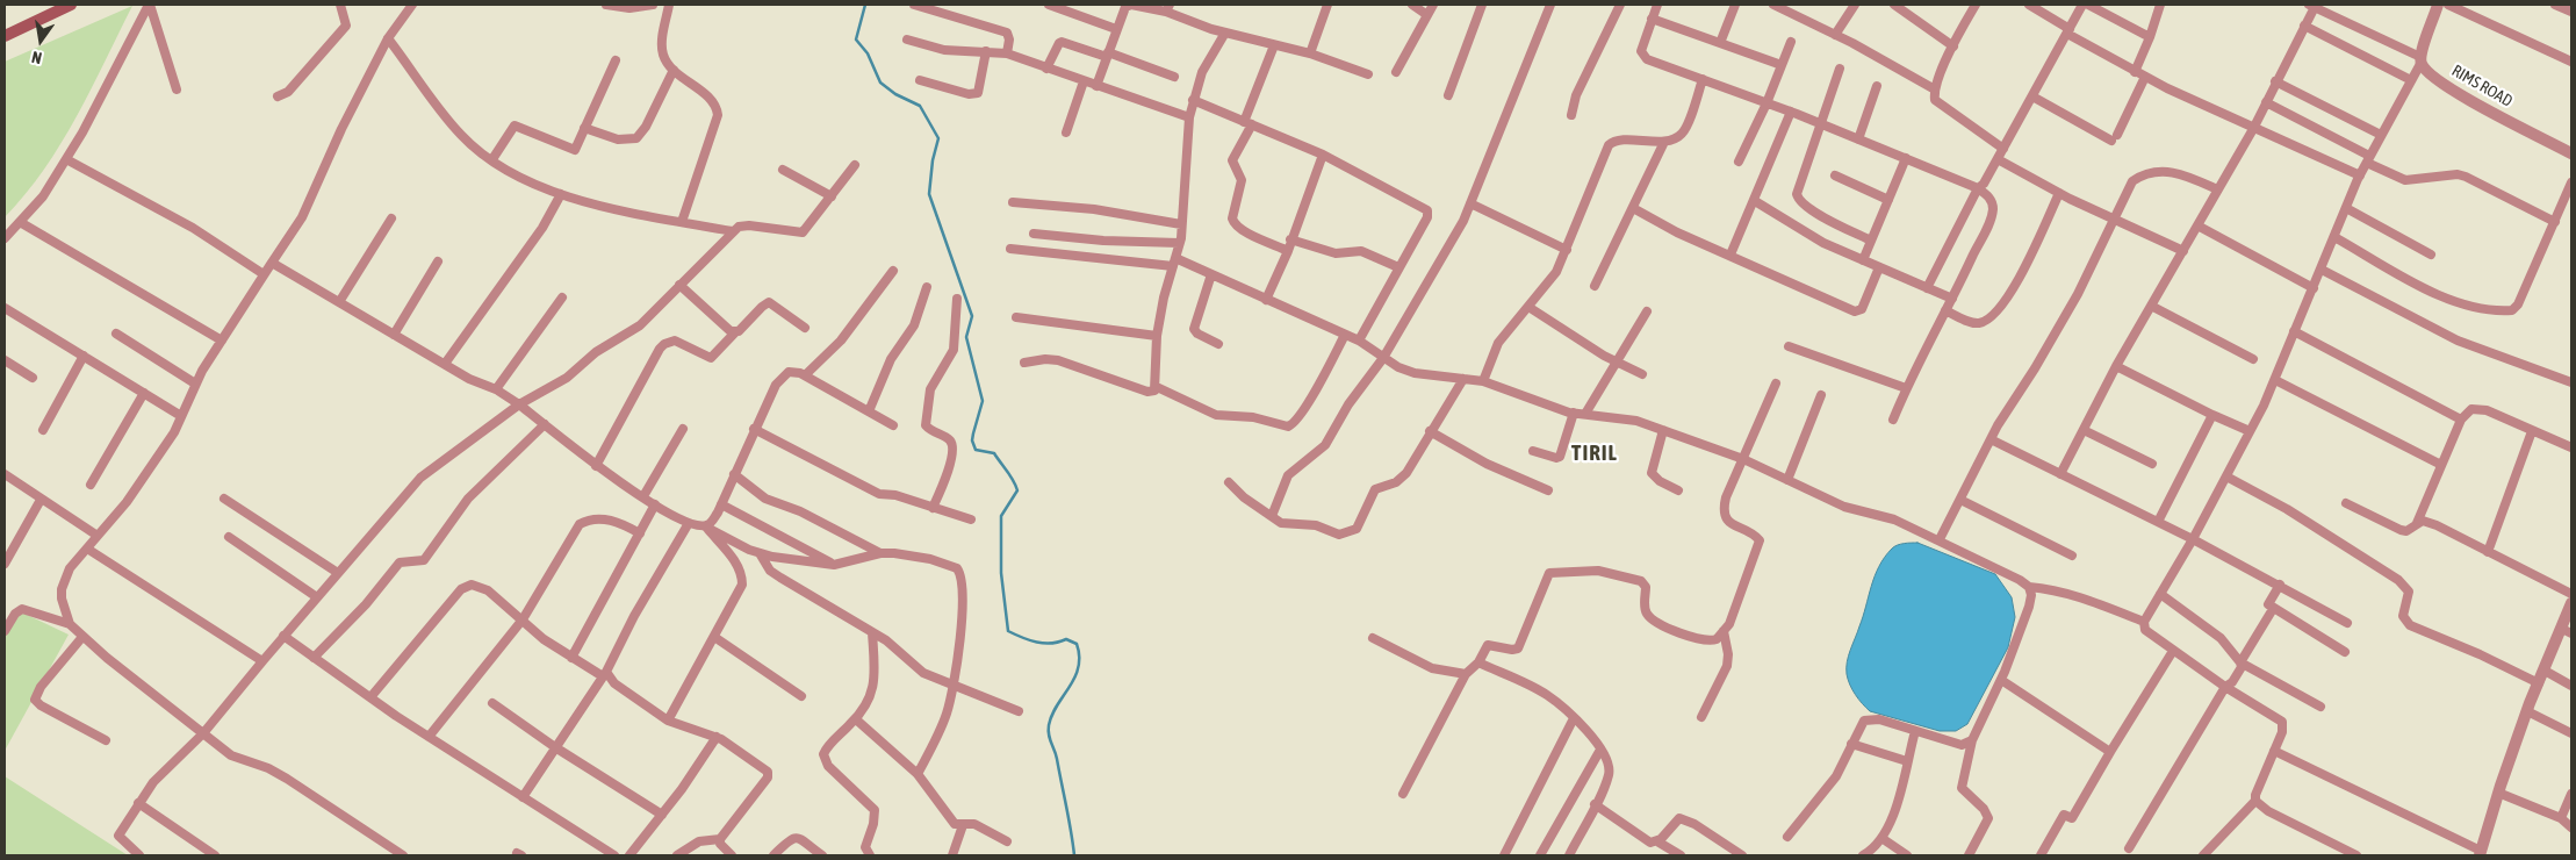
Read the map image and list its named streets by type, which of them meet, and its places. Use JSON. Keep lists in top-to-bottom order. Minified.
{"streets":{"street":["RIMS ROAD"]},"districts":["TIRIL"],"north":"bottom"}
